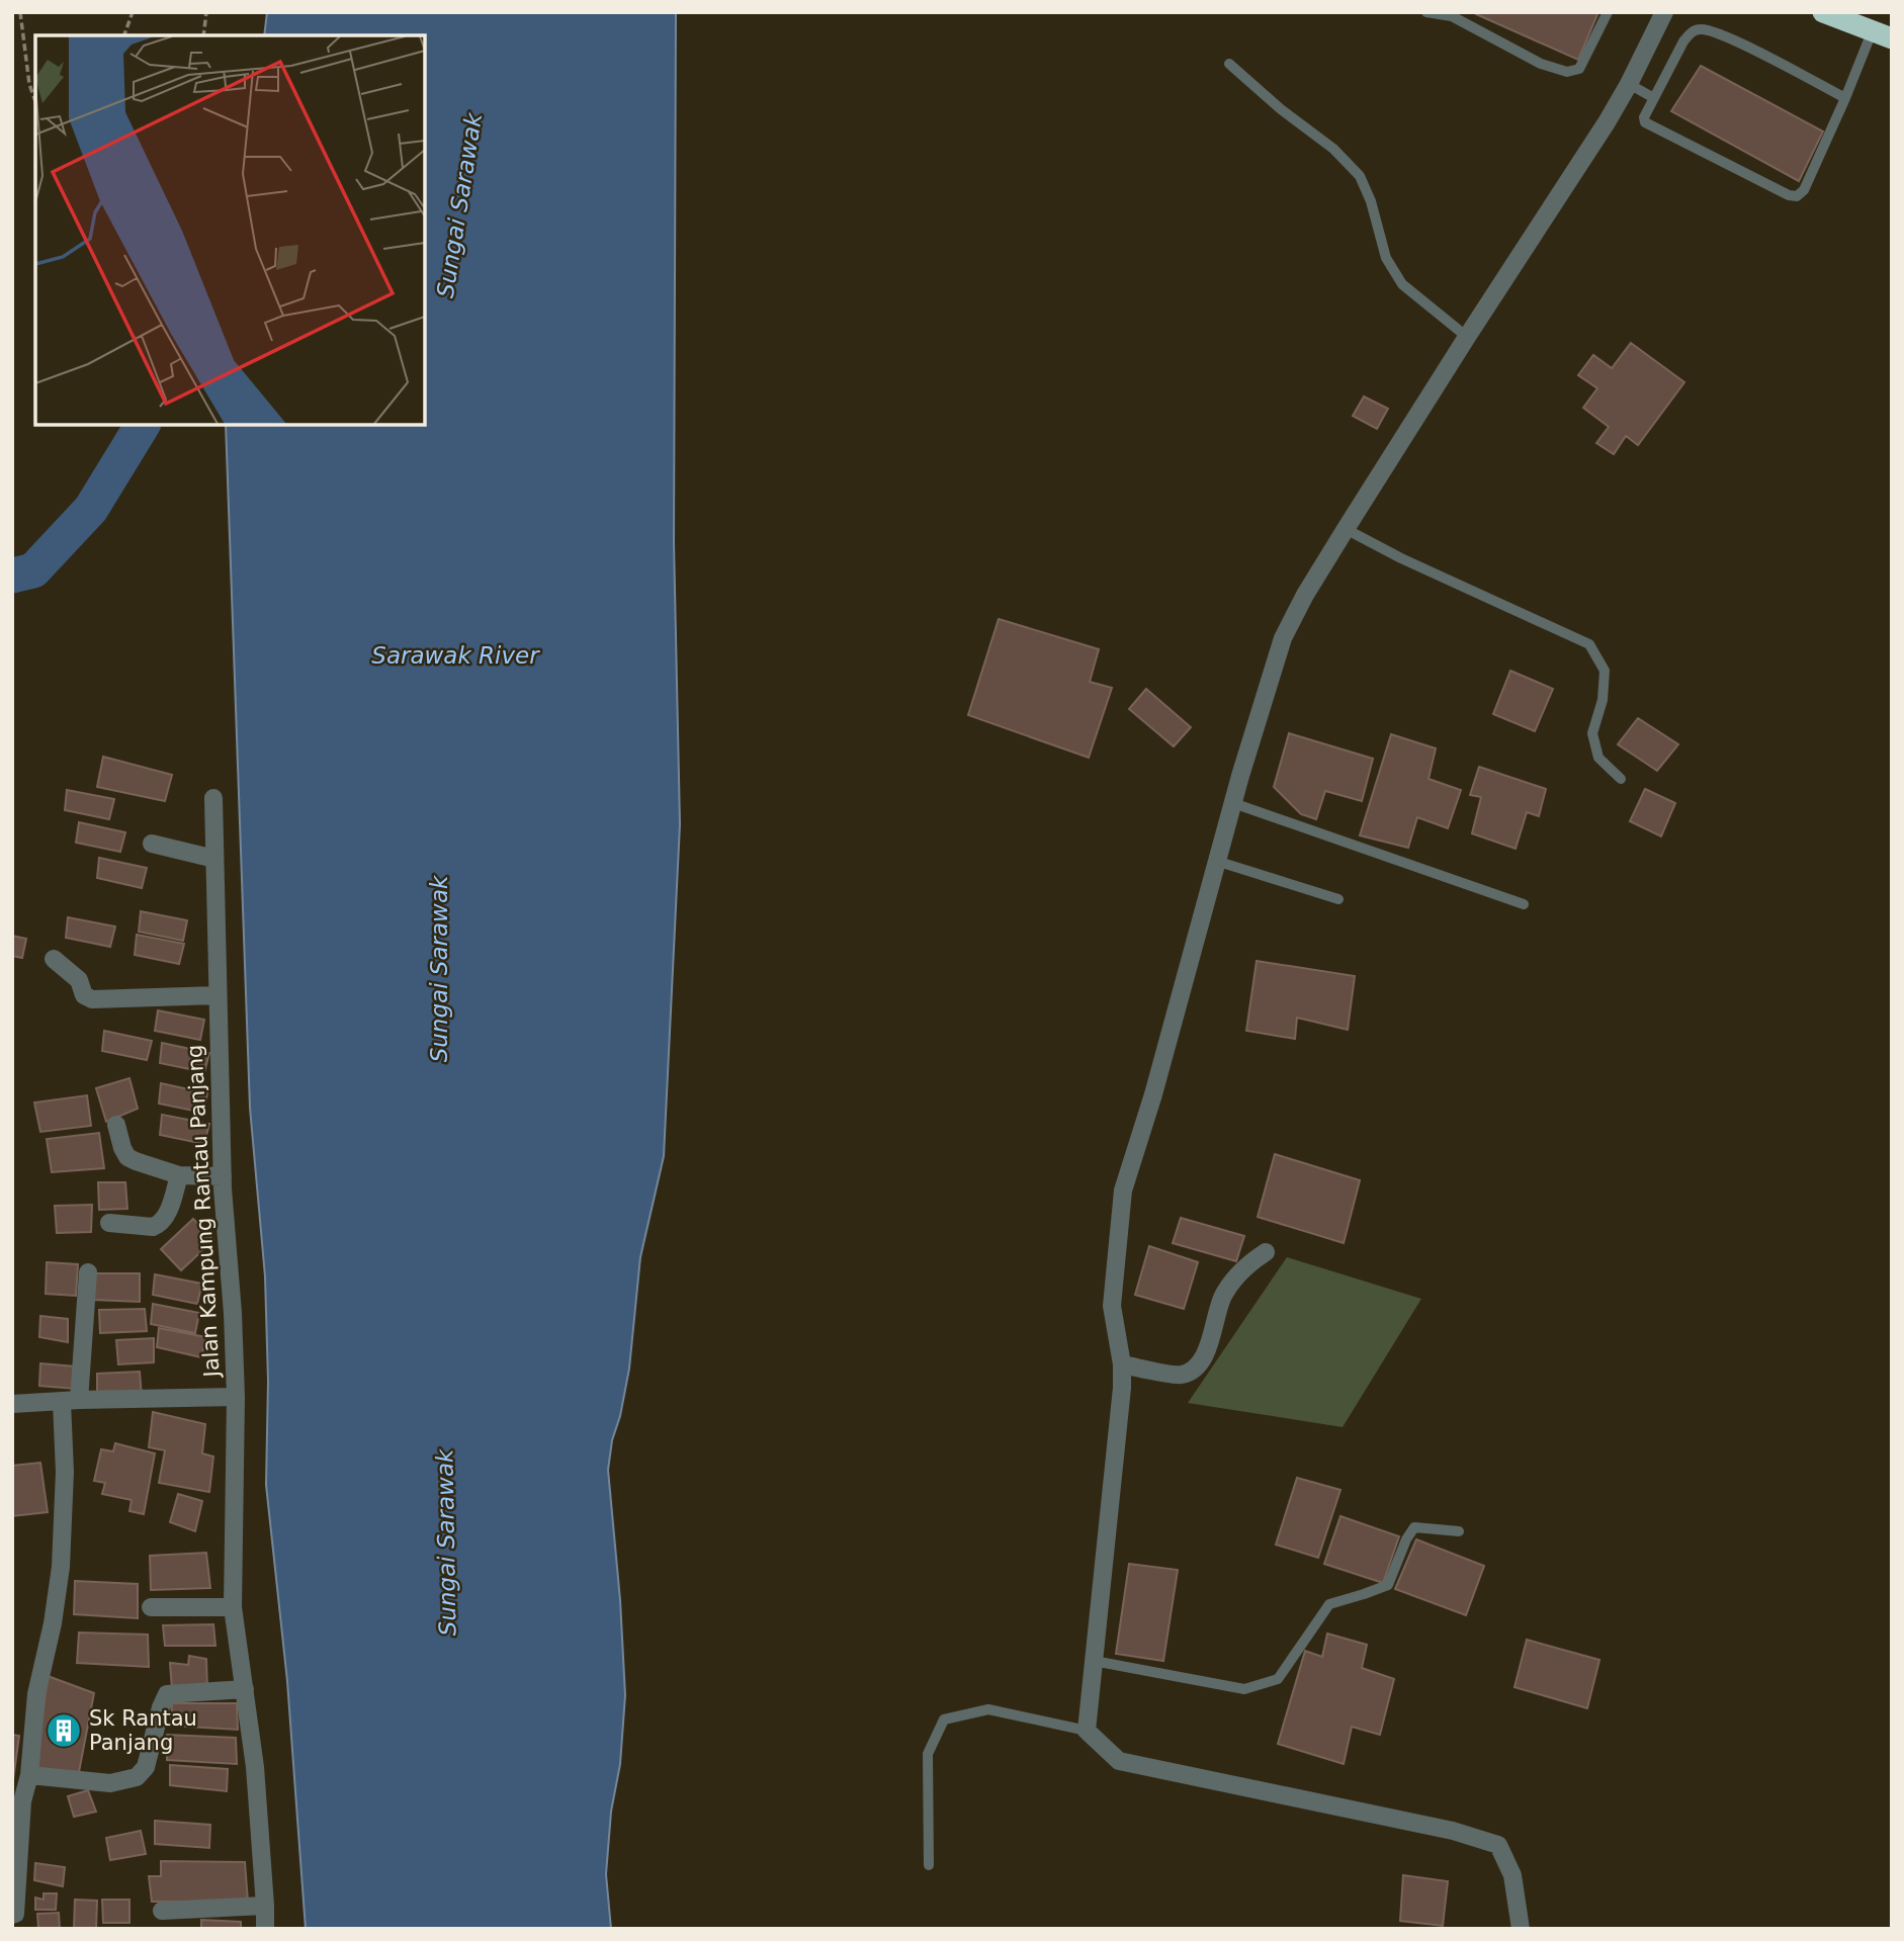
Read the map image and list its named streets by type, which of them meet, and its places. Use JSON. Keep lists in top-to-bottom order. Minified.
{"streets":{"street":["Jalan Kampung Rantau Panjang"]},"water":["Sungai Sarawak","Sarawak River"],"places":{"building":["Sk Rantau Panjang"]}}
